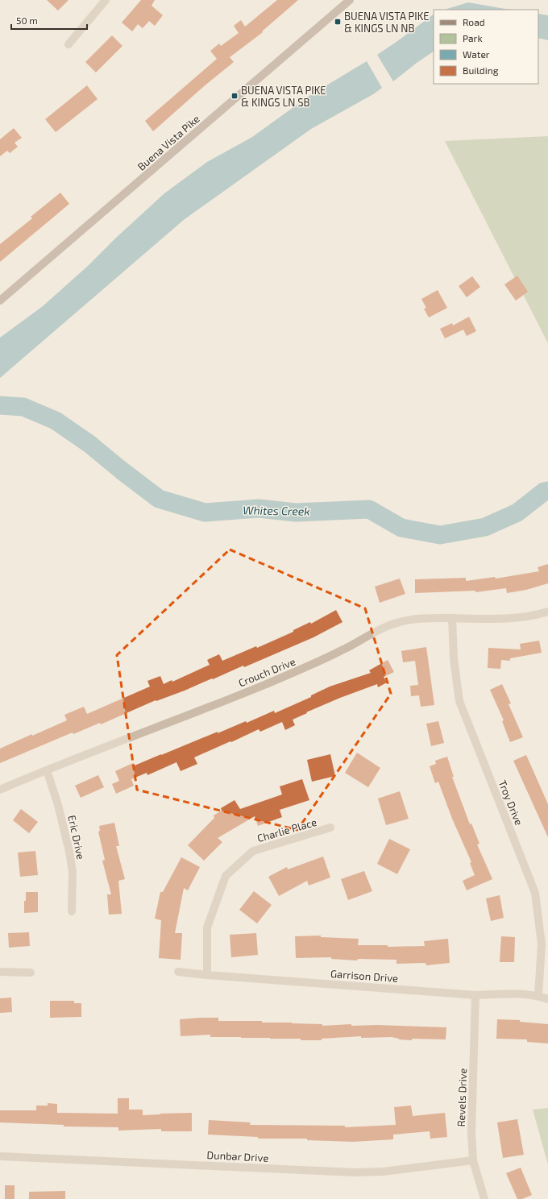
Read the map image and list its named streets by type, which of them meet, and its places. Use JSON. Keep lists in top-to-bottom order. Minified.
{"streets":{"main road":["Buena Vista Pike"],"street":["Crouch Drive","Troy Drive","Charlie Place","Eric Drive","Garrison Drive","Revels Drive","Dunbar Drive"]},"crossings":[["Crouch Drive","Troy Drive"],["Crouch Drive","Eric Drive"],["Troy Drive","Garrison Drive"],["Charlie Place","Garrison Drive"],["Garrison Drive","Revels Drive"],["Revels Drive","Dunbar Drive"]],"water":["Whites Creek"],"places":{"transit":["BUENA VISTA PIKE & KINGS LN NB","BUENA VISTA PIKE & KINGS LN SB"]},"legend":["Road","Park","Water","Building"],"scale_bar":"50 m"}
